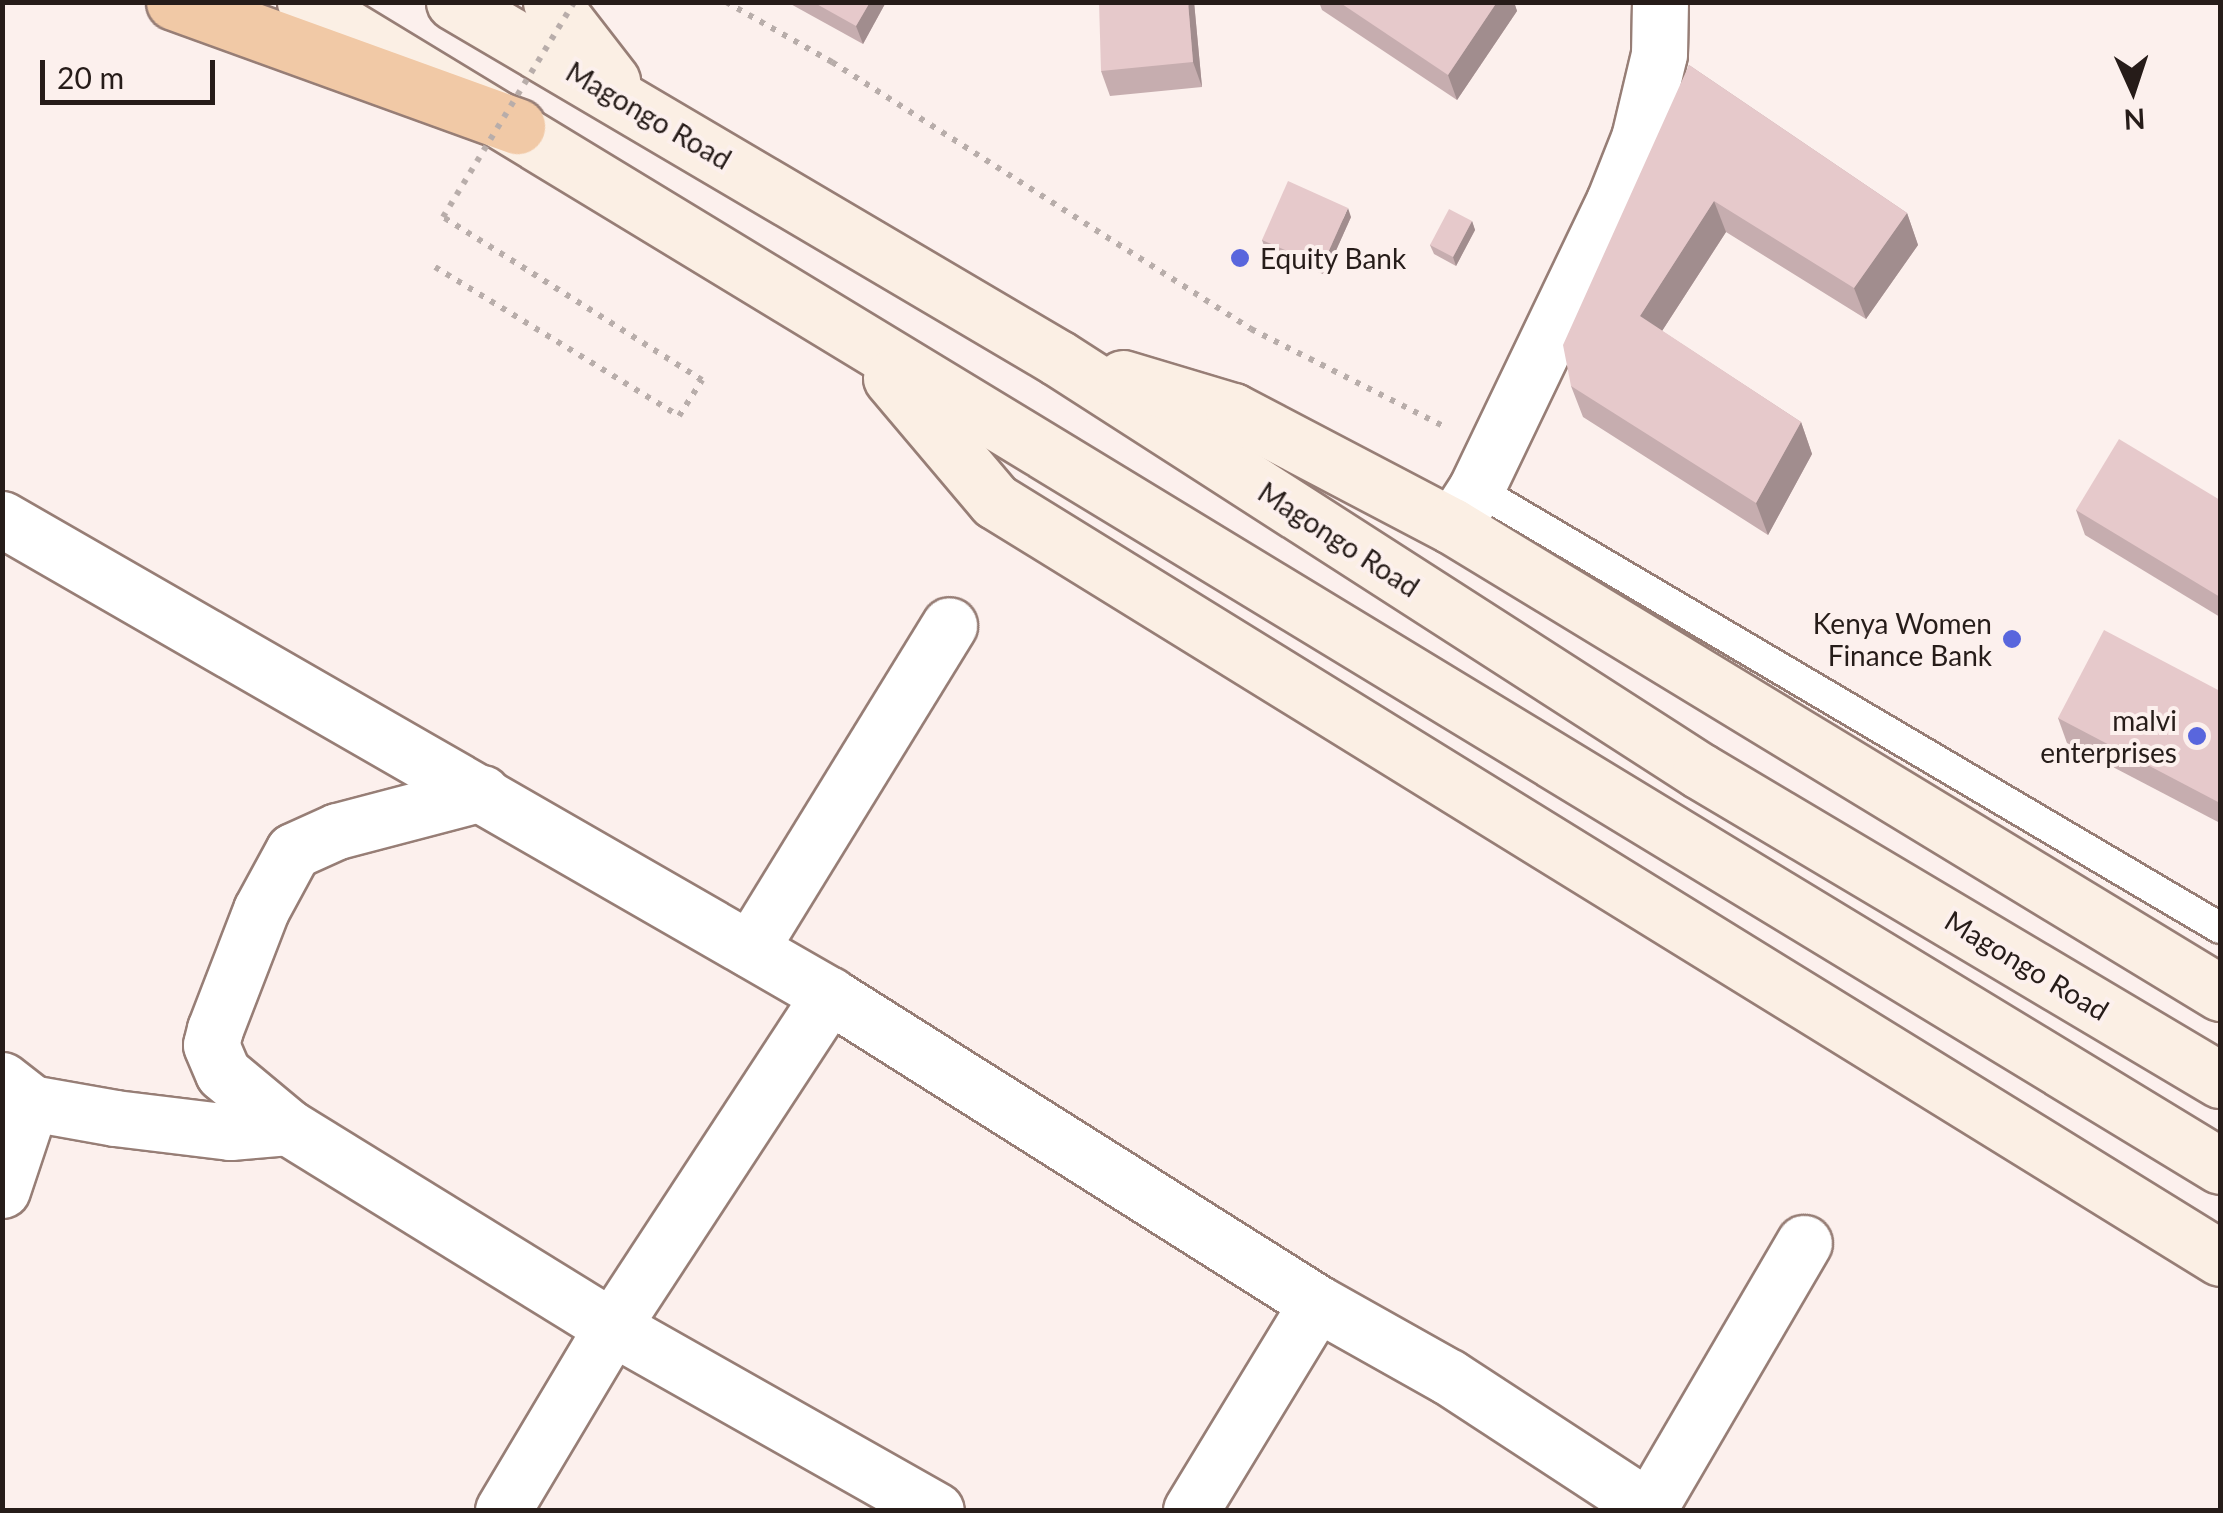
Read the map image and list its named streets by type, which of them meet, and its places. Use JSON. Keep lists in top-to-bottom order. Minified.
{"streets":{"main road":["Magongo Road"]},"places":["Equity Bank","Kenya Women Finance Bank","malvi enterprises"],"scale_bar":"20 m","north":"bottom"}
